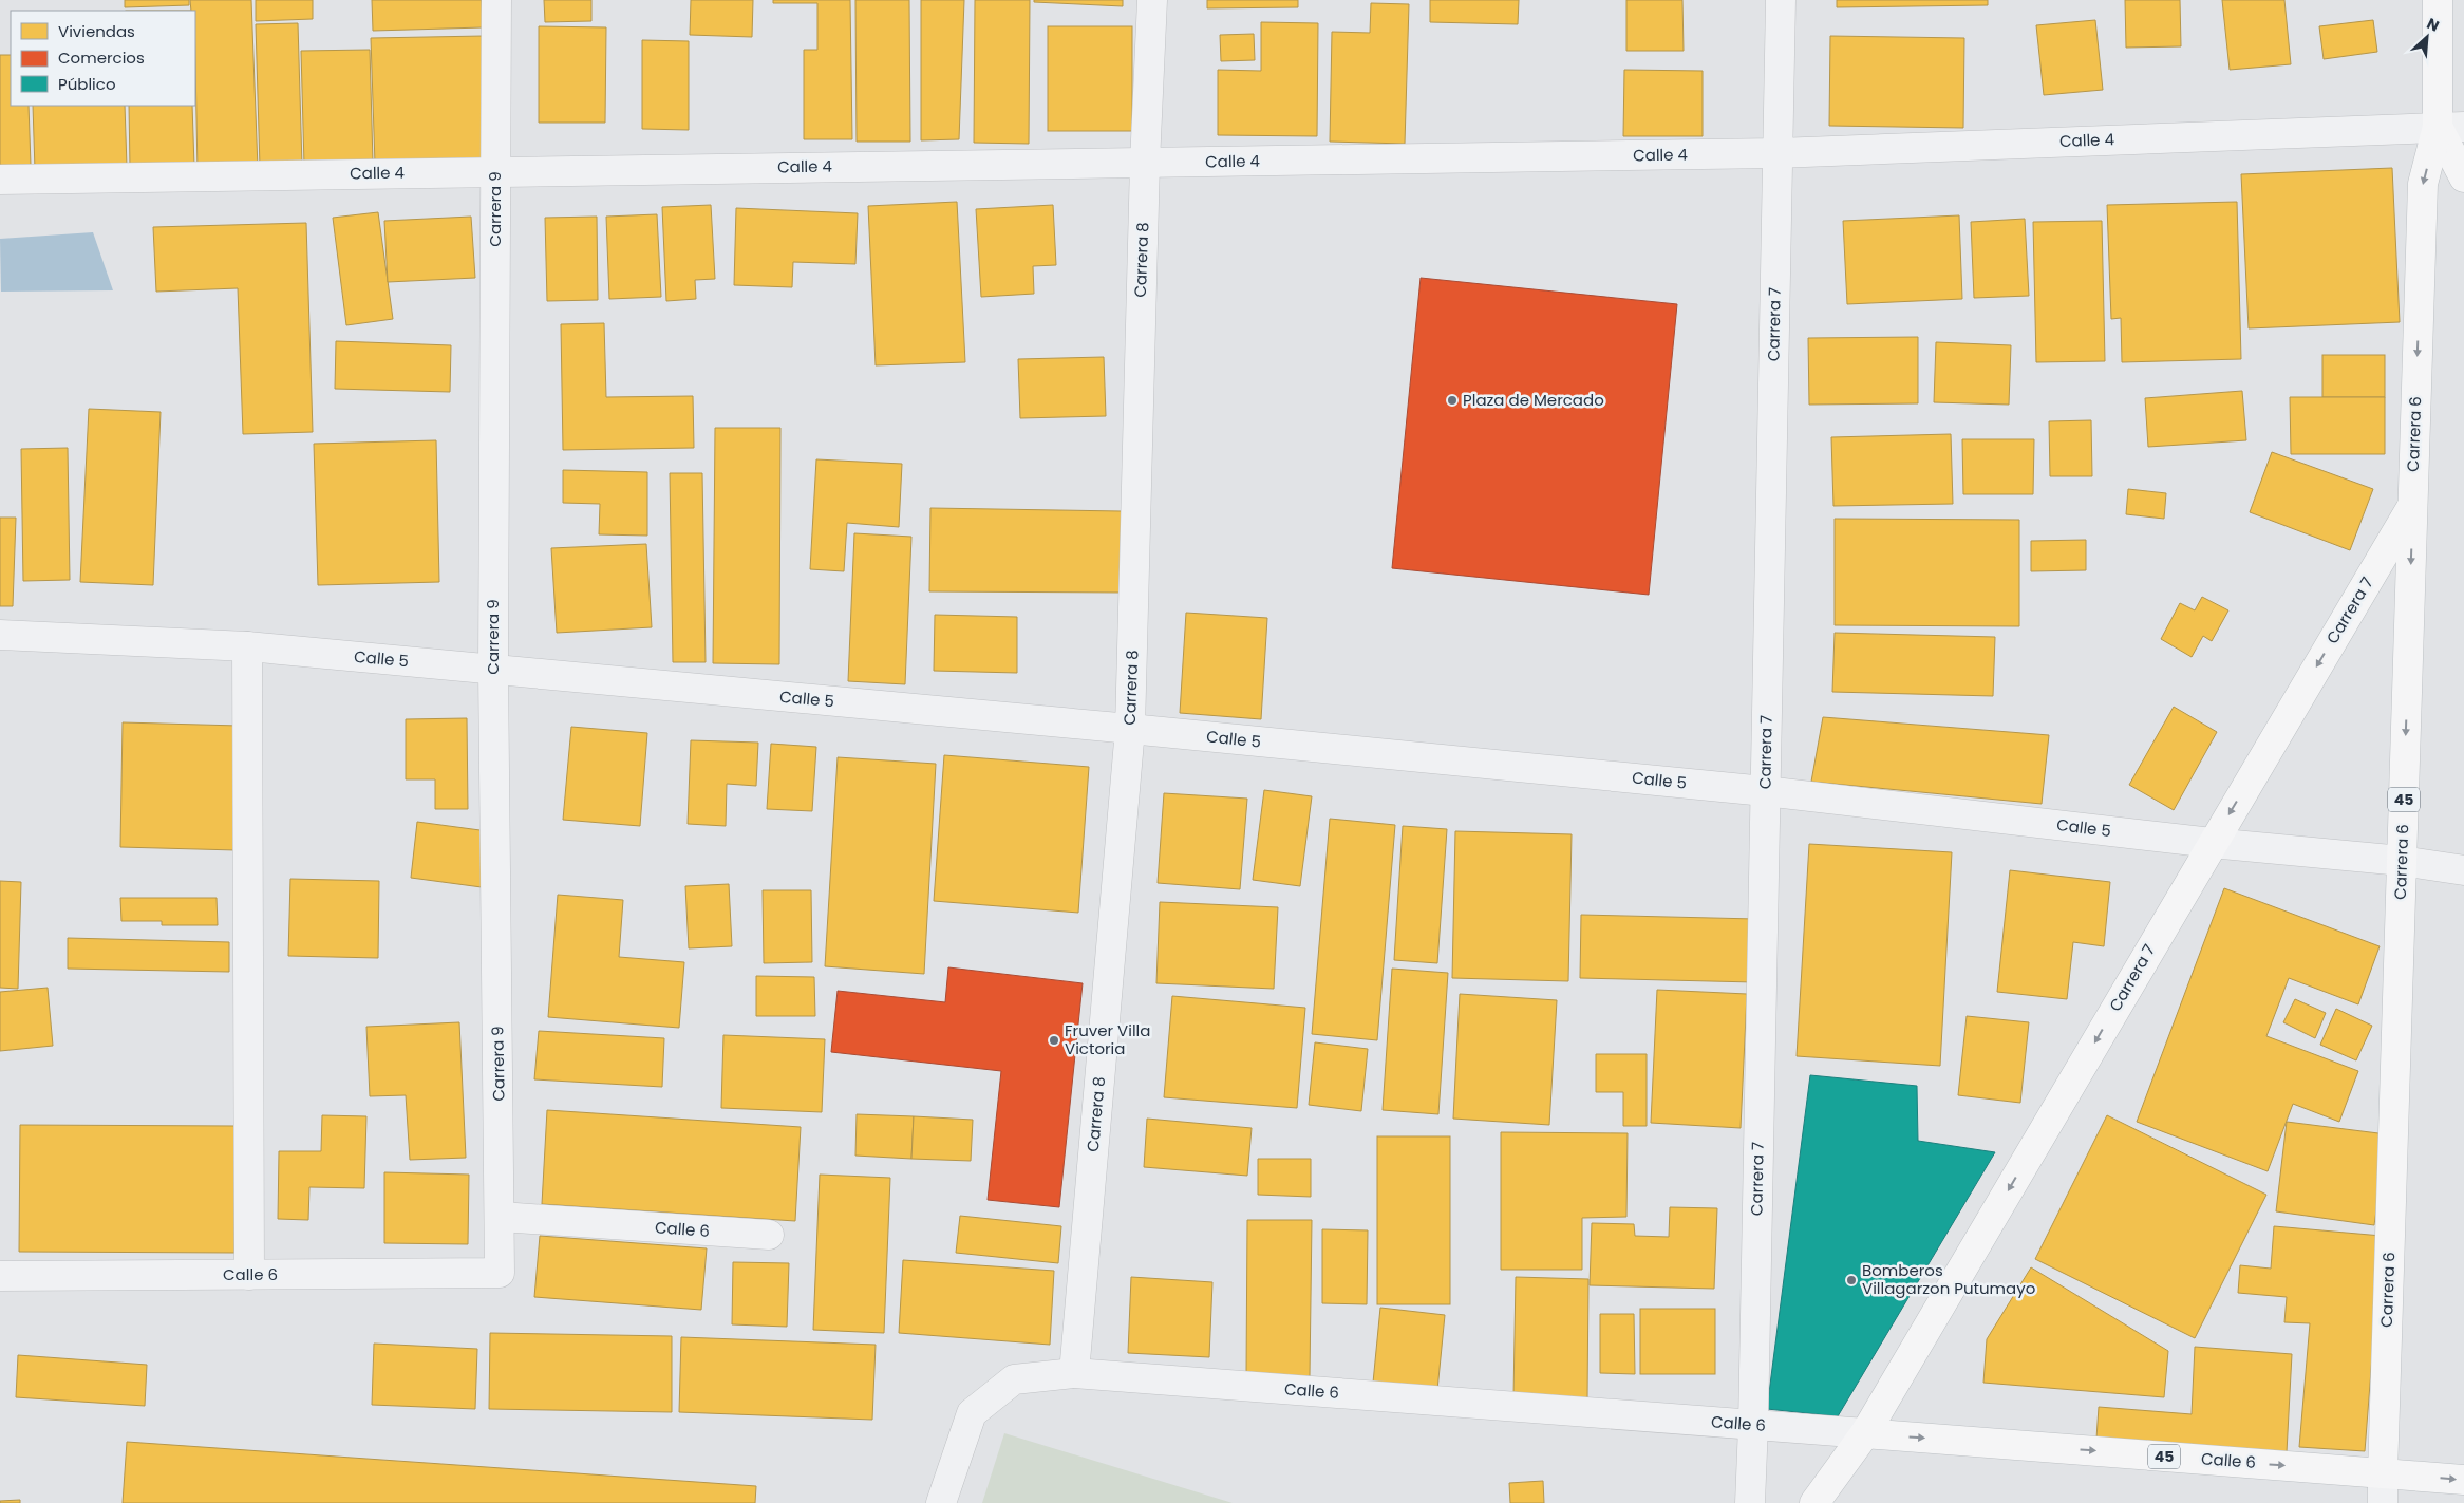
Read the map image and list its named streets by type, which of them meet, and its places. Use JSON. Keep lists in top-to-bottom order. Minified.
{"streets":{"main road":["Carrera 7","Carrera 6","45","Calle 6"],"street":["Calle 4","Carrera 9","Carrera 8","Calle 5"]},"crossings":[["Calle 4","Carrera 9"],["Calle 4","Carrera 8"],["Calle 4","Carrera 7"],["Calle 4","Carrera 6"],["Carrera 9","Calle 5"],["Carrera 9","Calle 6"],["Carrera 8","Calle 5"],["Carrera 8","Calle 6"],["Carrera 7","Carrera 6"],["Carrera 7","Calle 5"],["Carrera 7","Calle 6"],["Carrera 6","Calle 5"],["Carrera 6","Calle 6"]],"one_way":["Carrera 7","Carrera 6"],"places":["Plaza de Mercado","Fruver Villa Victoria","Bomberos Villagarzon Putumayo"],"legend":["Viviendas","Comercios","Público"],"north":"top right"}
